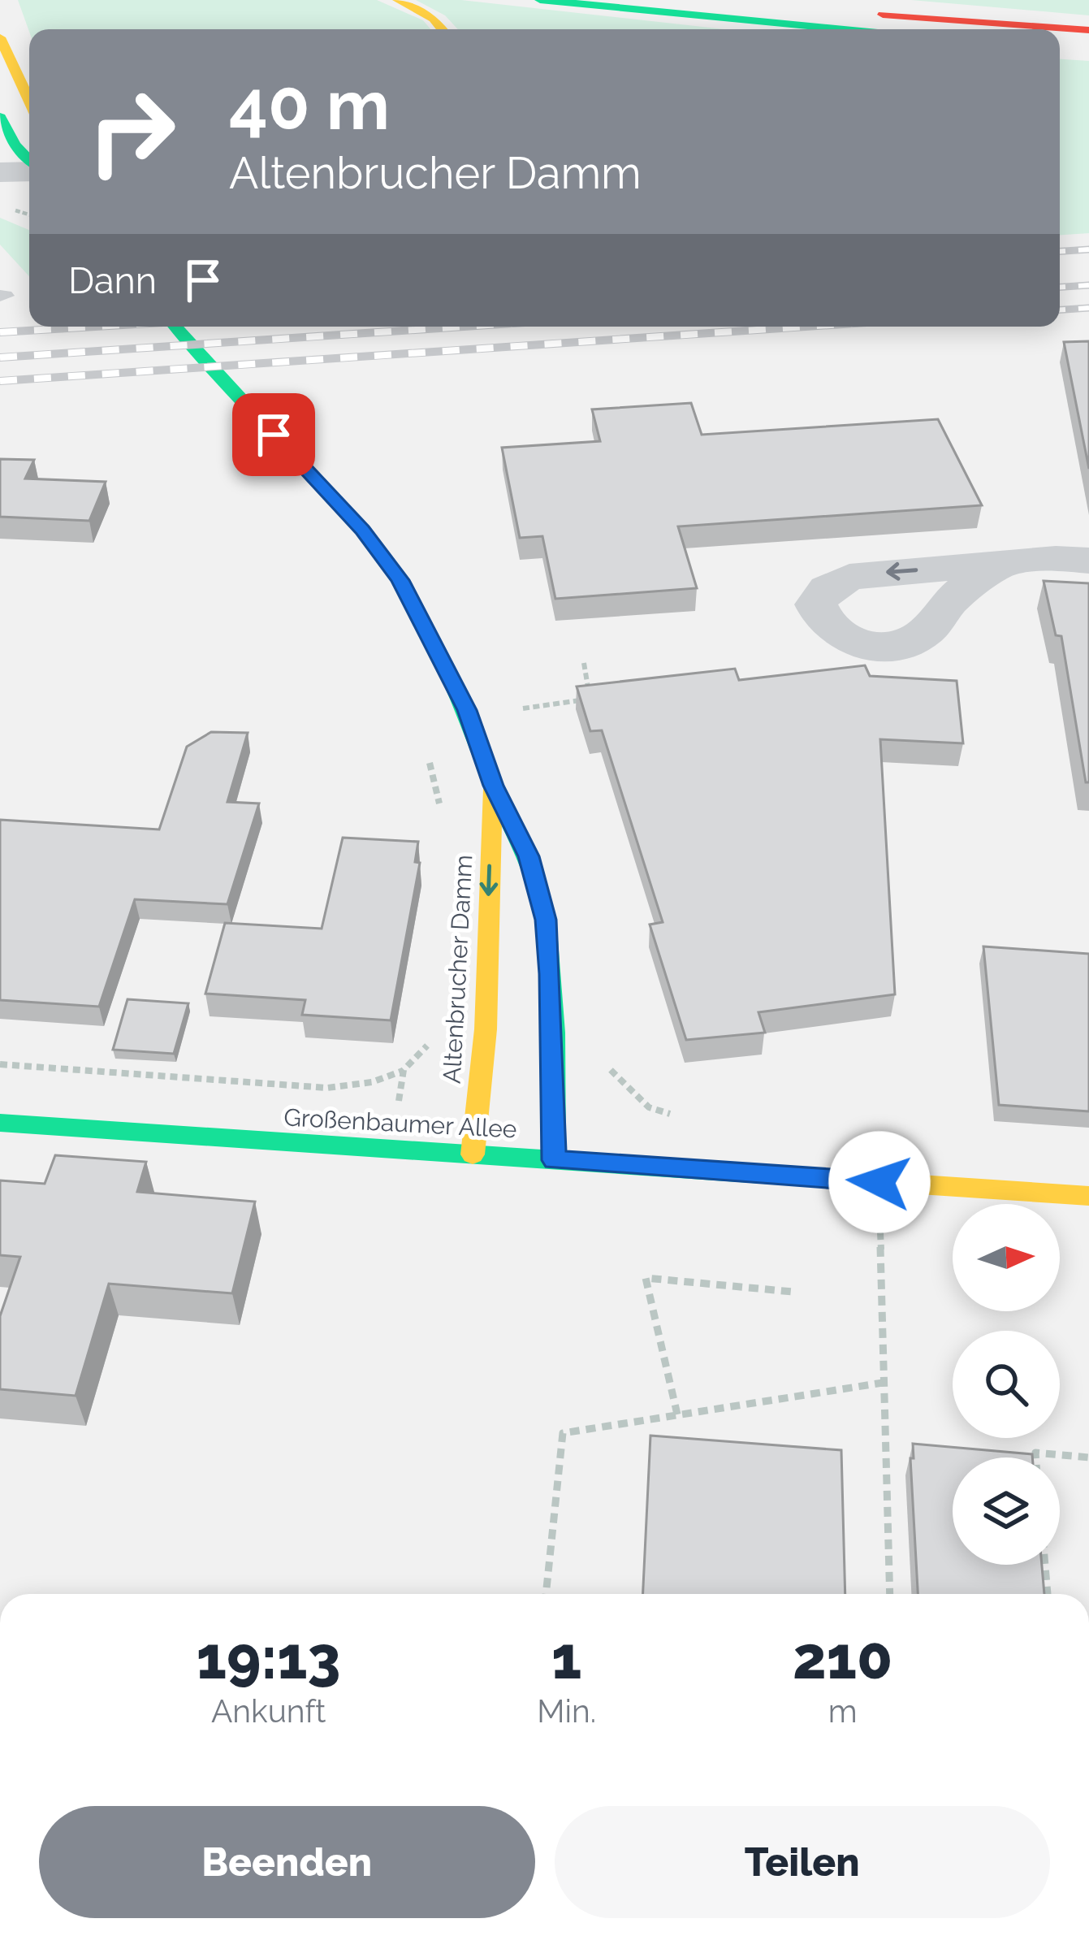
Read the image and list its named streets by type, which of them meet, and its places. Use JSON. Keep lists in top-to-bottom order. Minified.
{"streets":{"main road":["Altenbrucher Damm","Großenbaumer Allee"]},"crossings":[["Altenbrucher Damm","Großenbaumer Allee"]],"north":"right","page":{"turn":["40 m","Altenbrucher Damm"],"then":"Dann","eta":["19:13","Ankunft","1","Min.","210","m"],"buttons":["Beenden","Teilen"]}}
